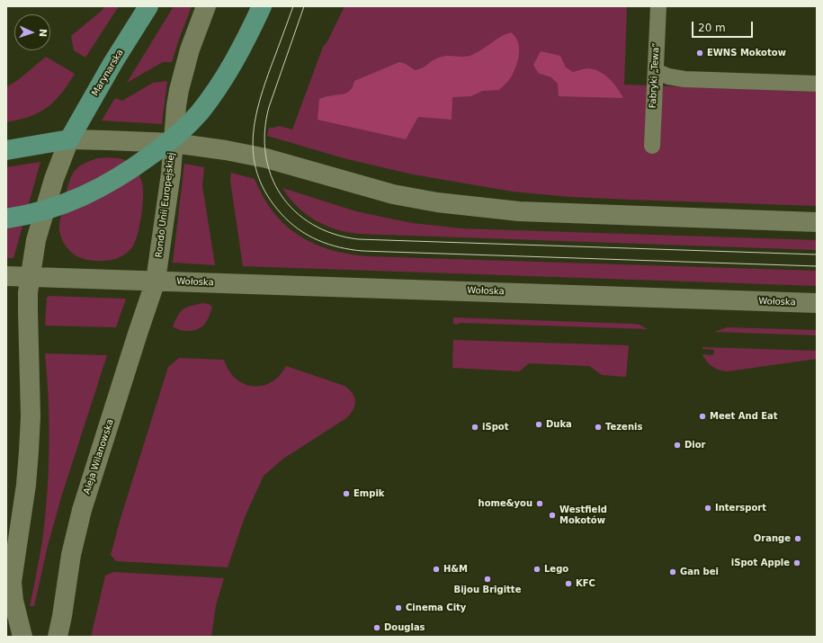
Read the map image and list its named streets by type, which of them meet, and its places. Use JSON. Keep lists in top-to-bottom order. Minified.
{"streets":{"main road":["Marynarska","Rondo Unii Europejskiej","Wołoska","Aleja Wilanowska"],"street":["Fabryki „Tewa”"]},"crossings":[["Marynarska","Rondo Unii Europejskiej"],["Rondo Unii Europejskiej","Wołoska"],["Rondo Unii Europejskiej","Aleja Wilanowska"],["Wołoska","Aleja Wilanowska"]],"places":["EWNS Mokotow","Meet And Eat","Duka","iSpot","Tezenis","Dior","Empik","home&you","Intersport","Westfield Mokotów","Orange","iSpot Apple","H&M","Lego","Gan bei","Bijou Brigitte","KFC","Cinema City","Douglas"],"scale_bar":"20 m","north":"right"}
